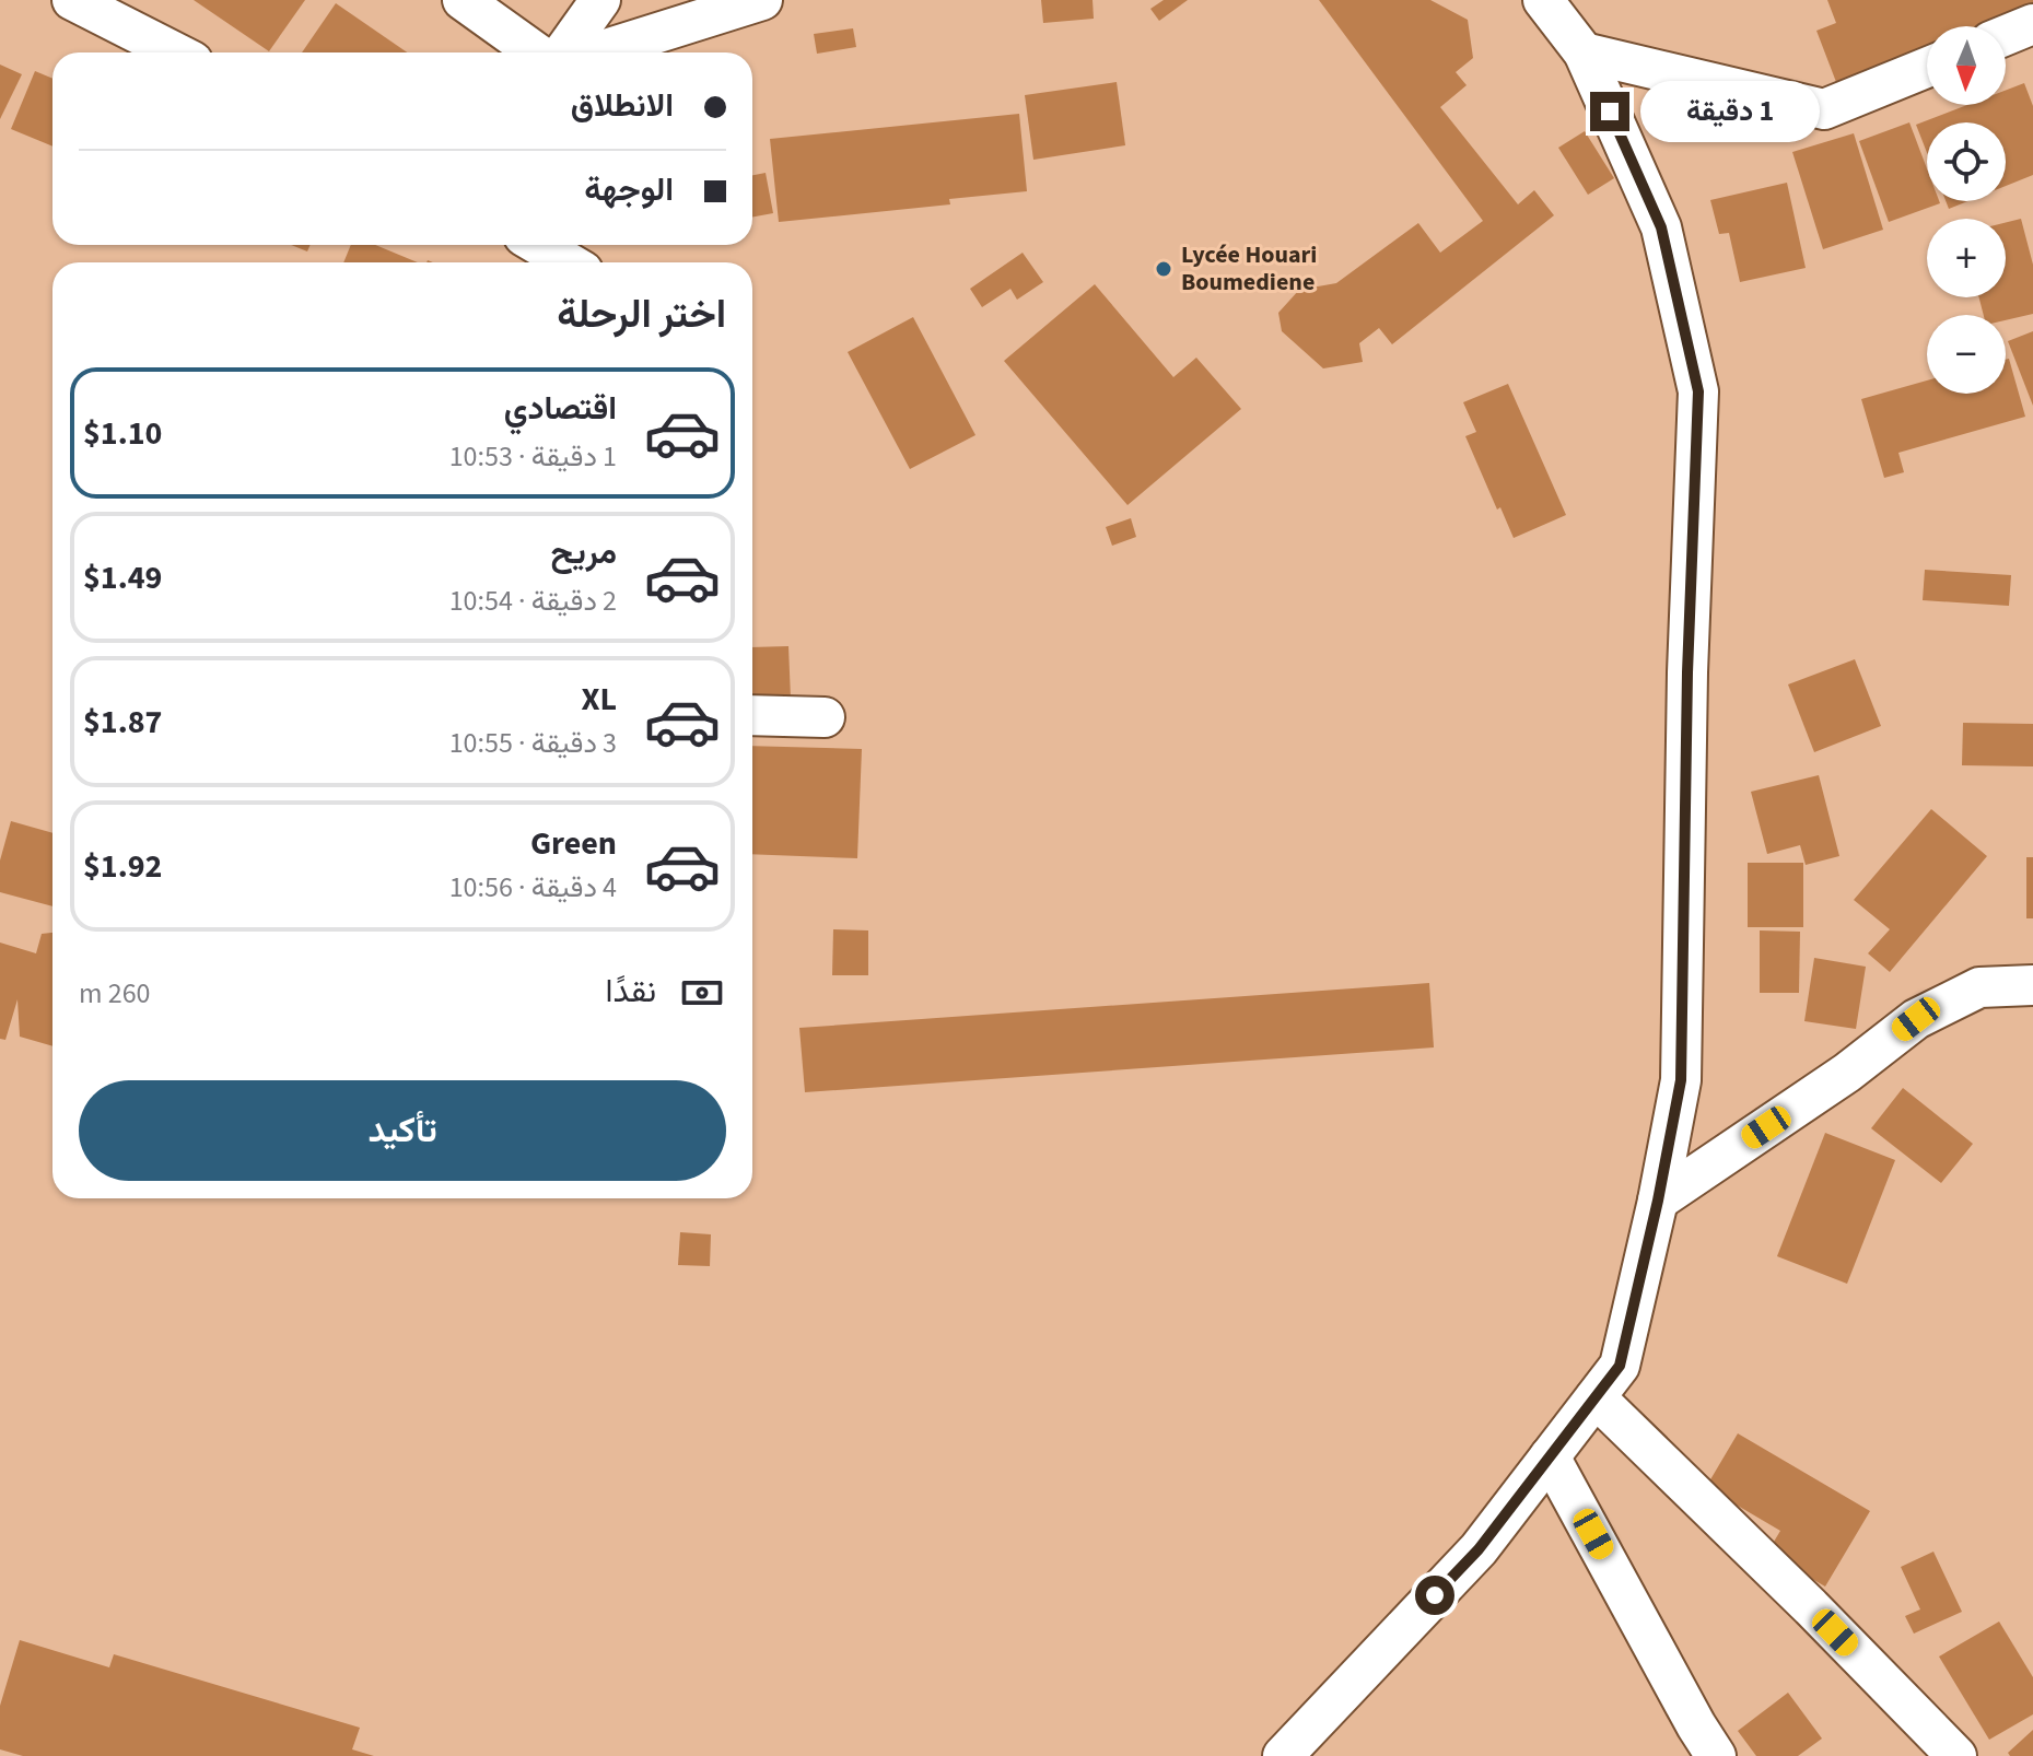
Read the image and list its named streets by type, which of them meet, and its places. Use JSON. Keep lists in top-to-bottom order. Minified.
{"places":["Lycée Houari Boumediene"],"north":"bottom","page":{"map_buttons":["+","−"],"banner":["الانطلاق","الوجهة"],"bubble":"1 دقيقة","heading":"اختر الرحلة","list":[{"name":"اقتصادي","note":"1 دقيقة · 10:53","value":"$1.10"},{"name":"مريح","note":"2 دقيقة · 10:54","value":"$1.49"},{"name":"XL","note":"3 دقيقة · 10:55","value":"$1.87"},{"name":"Green","note":"4 دقيقة · 10:56","value":"$1.92"}],"pay":["نقدًا","260 m"],"buttons":"تأكيد"}}
